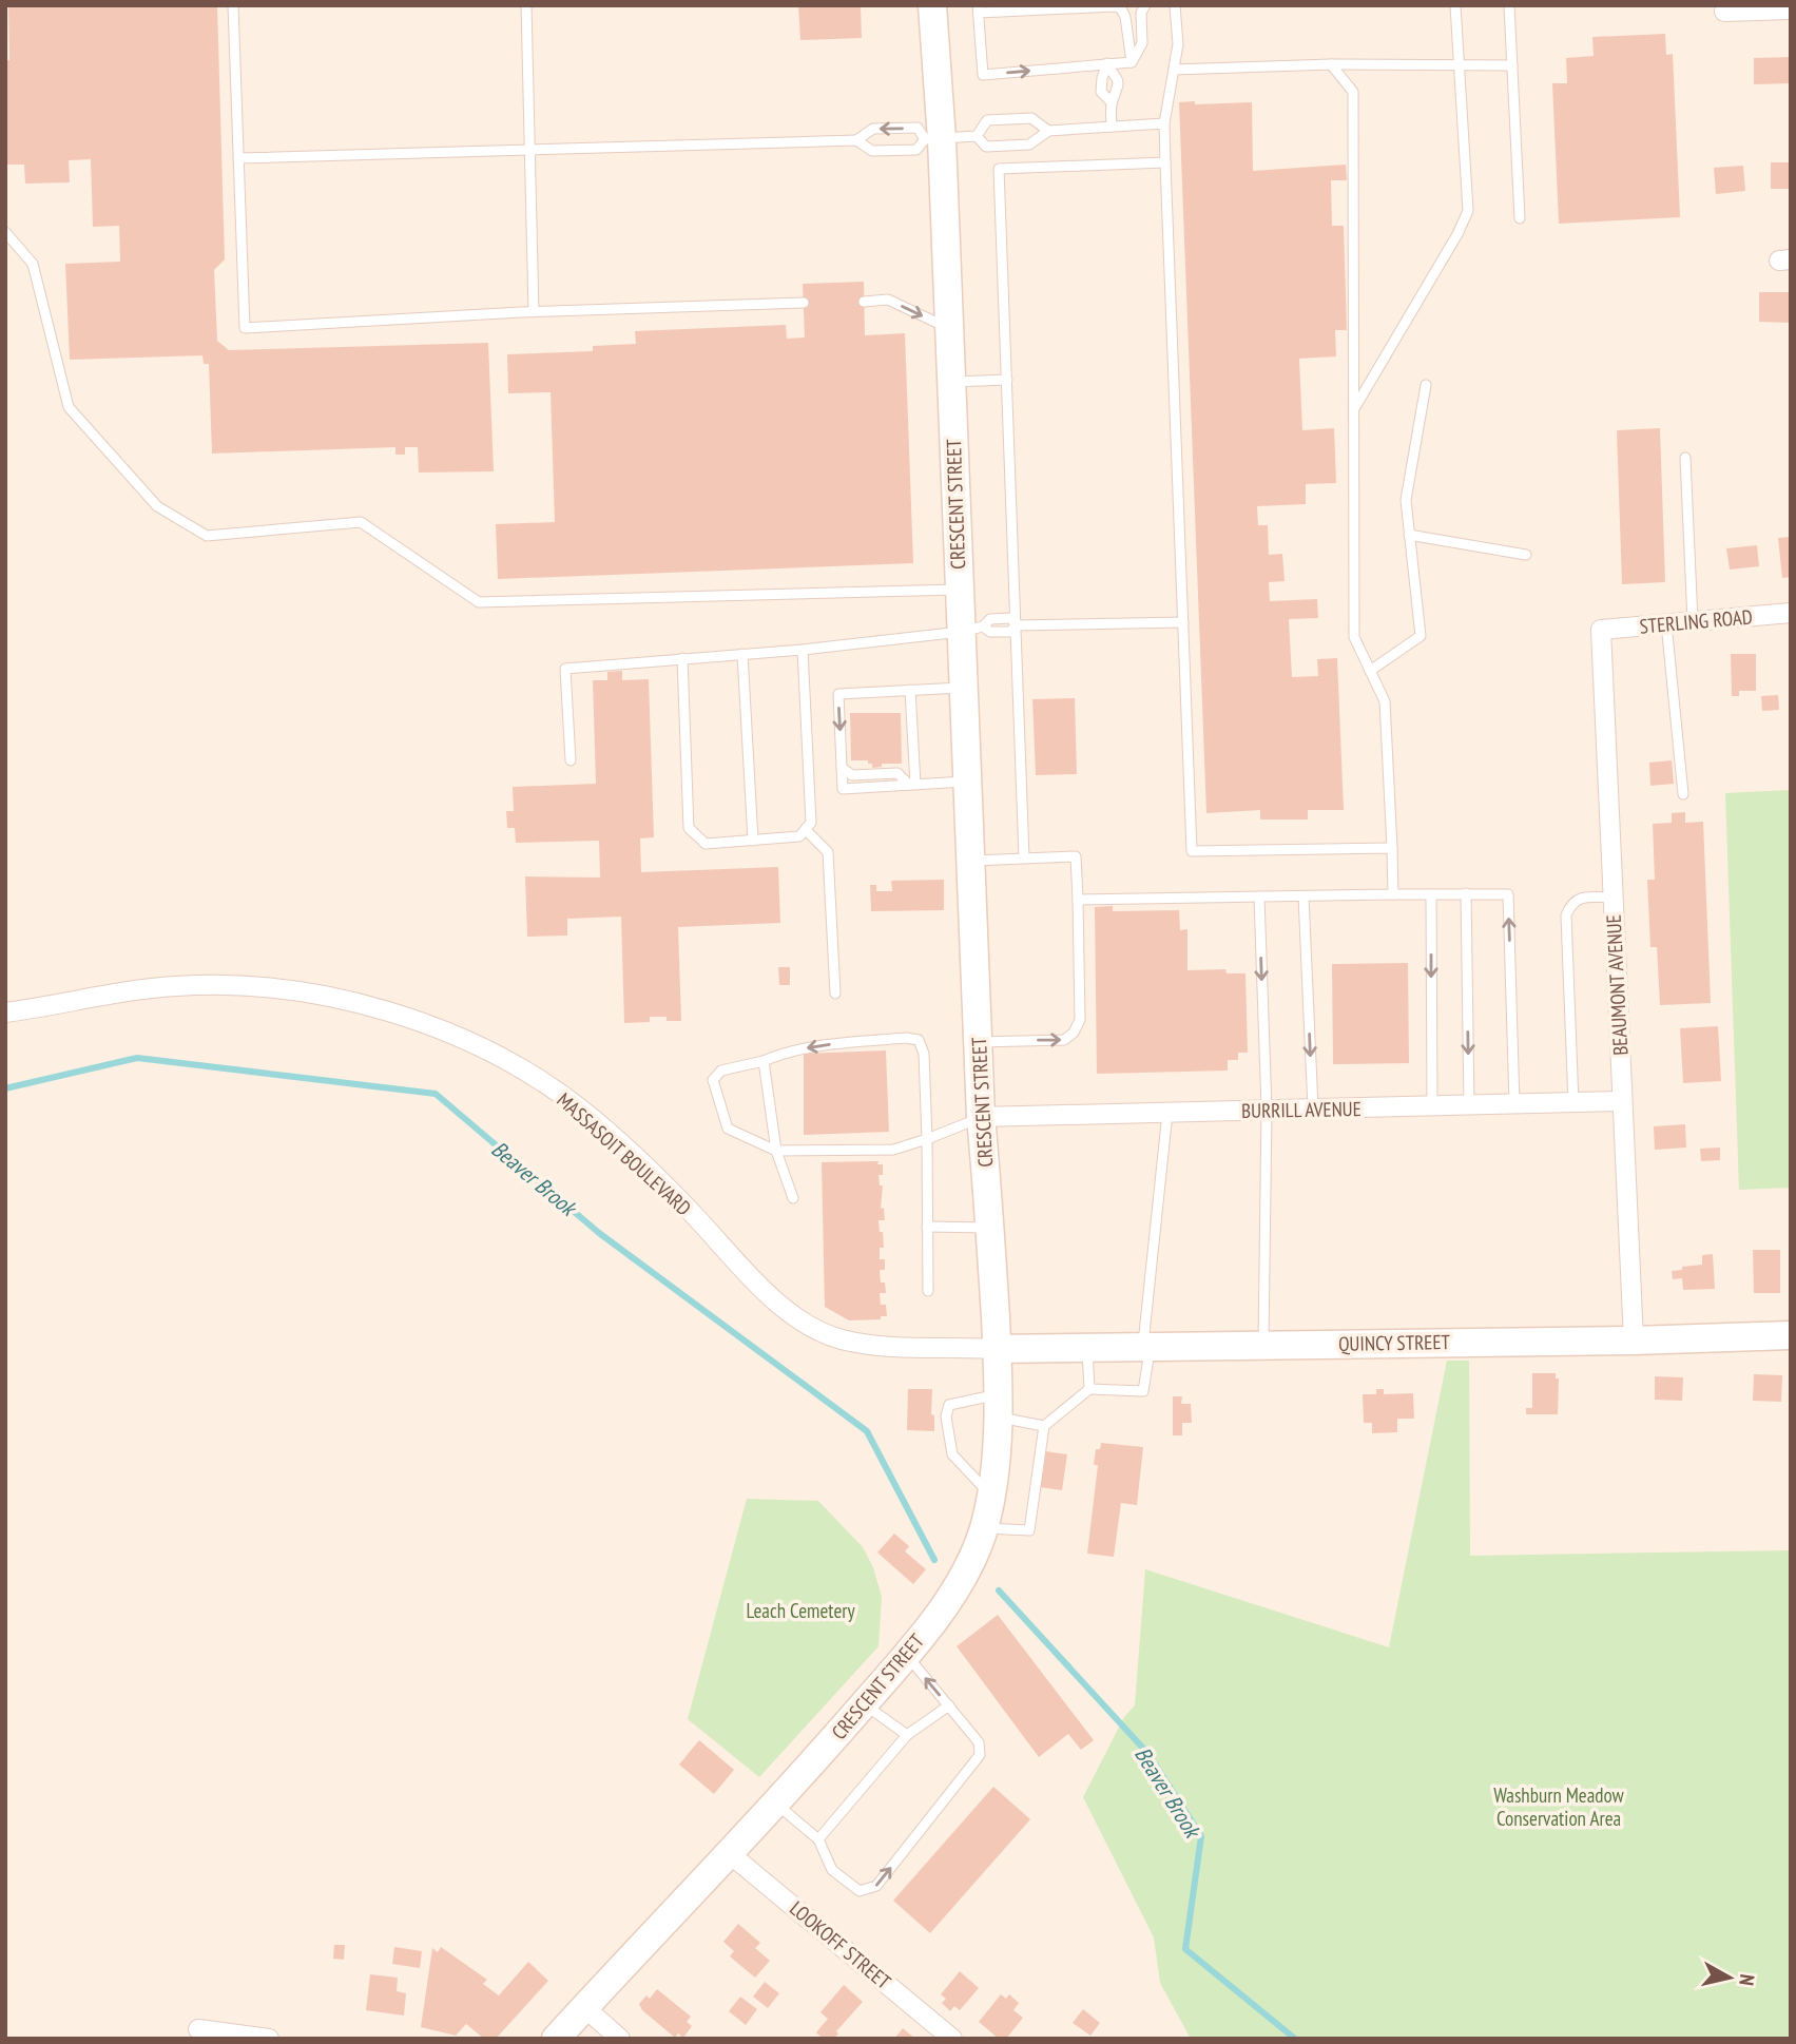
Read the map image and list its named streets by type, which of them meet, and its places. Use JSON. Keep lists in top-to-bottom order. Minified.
{"streets":{"main road":["CRESCENT STREET","QUINCY STREET"],"street":["STERLING ROAD","BEAUMONT AVENUE","BURRILL AVENUE","MASSASOIT BOULEVARD","LOOKOFF STREET"]},"crossings":[["CRESCENT STREET","BURRILL AVENUE"],["CRESCENT STREET","MASSASOIT BOULEVARD"],["CRESCENT STREET","QUINCY STREET"],["CRESCENT STREET","LOOKOFF STREET"],["STERLING ROAD","BEAUMONT AVENUE"],["BEAUMONT AVENUE","BURRILL AVENUE"],["BEAUMONT AVENUE","QUINCY STREET"],["MASSASOIT BOULEVARD","QUINCY STREET"]],"water":["Beaver Brook"],"parks":["Leach Cemetery","Washburn Meadow Conservation Area"],"north":"right"}
